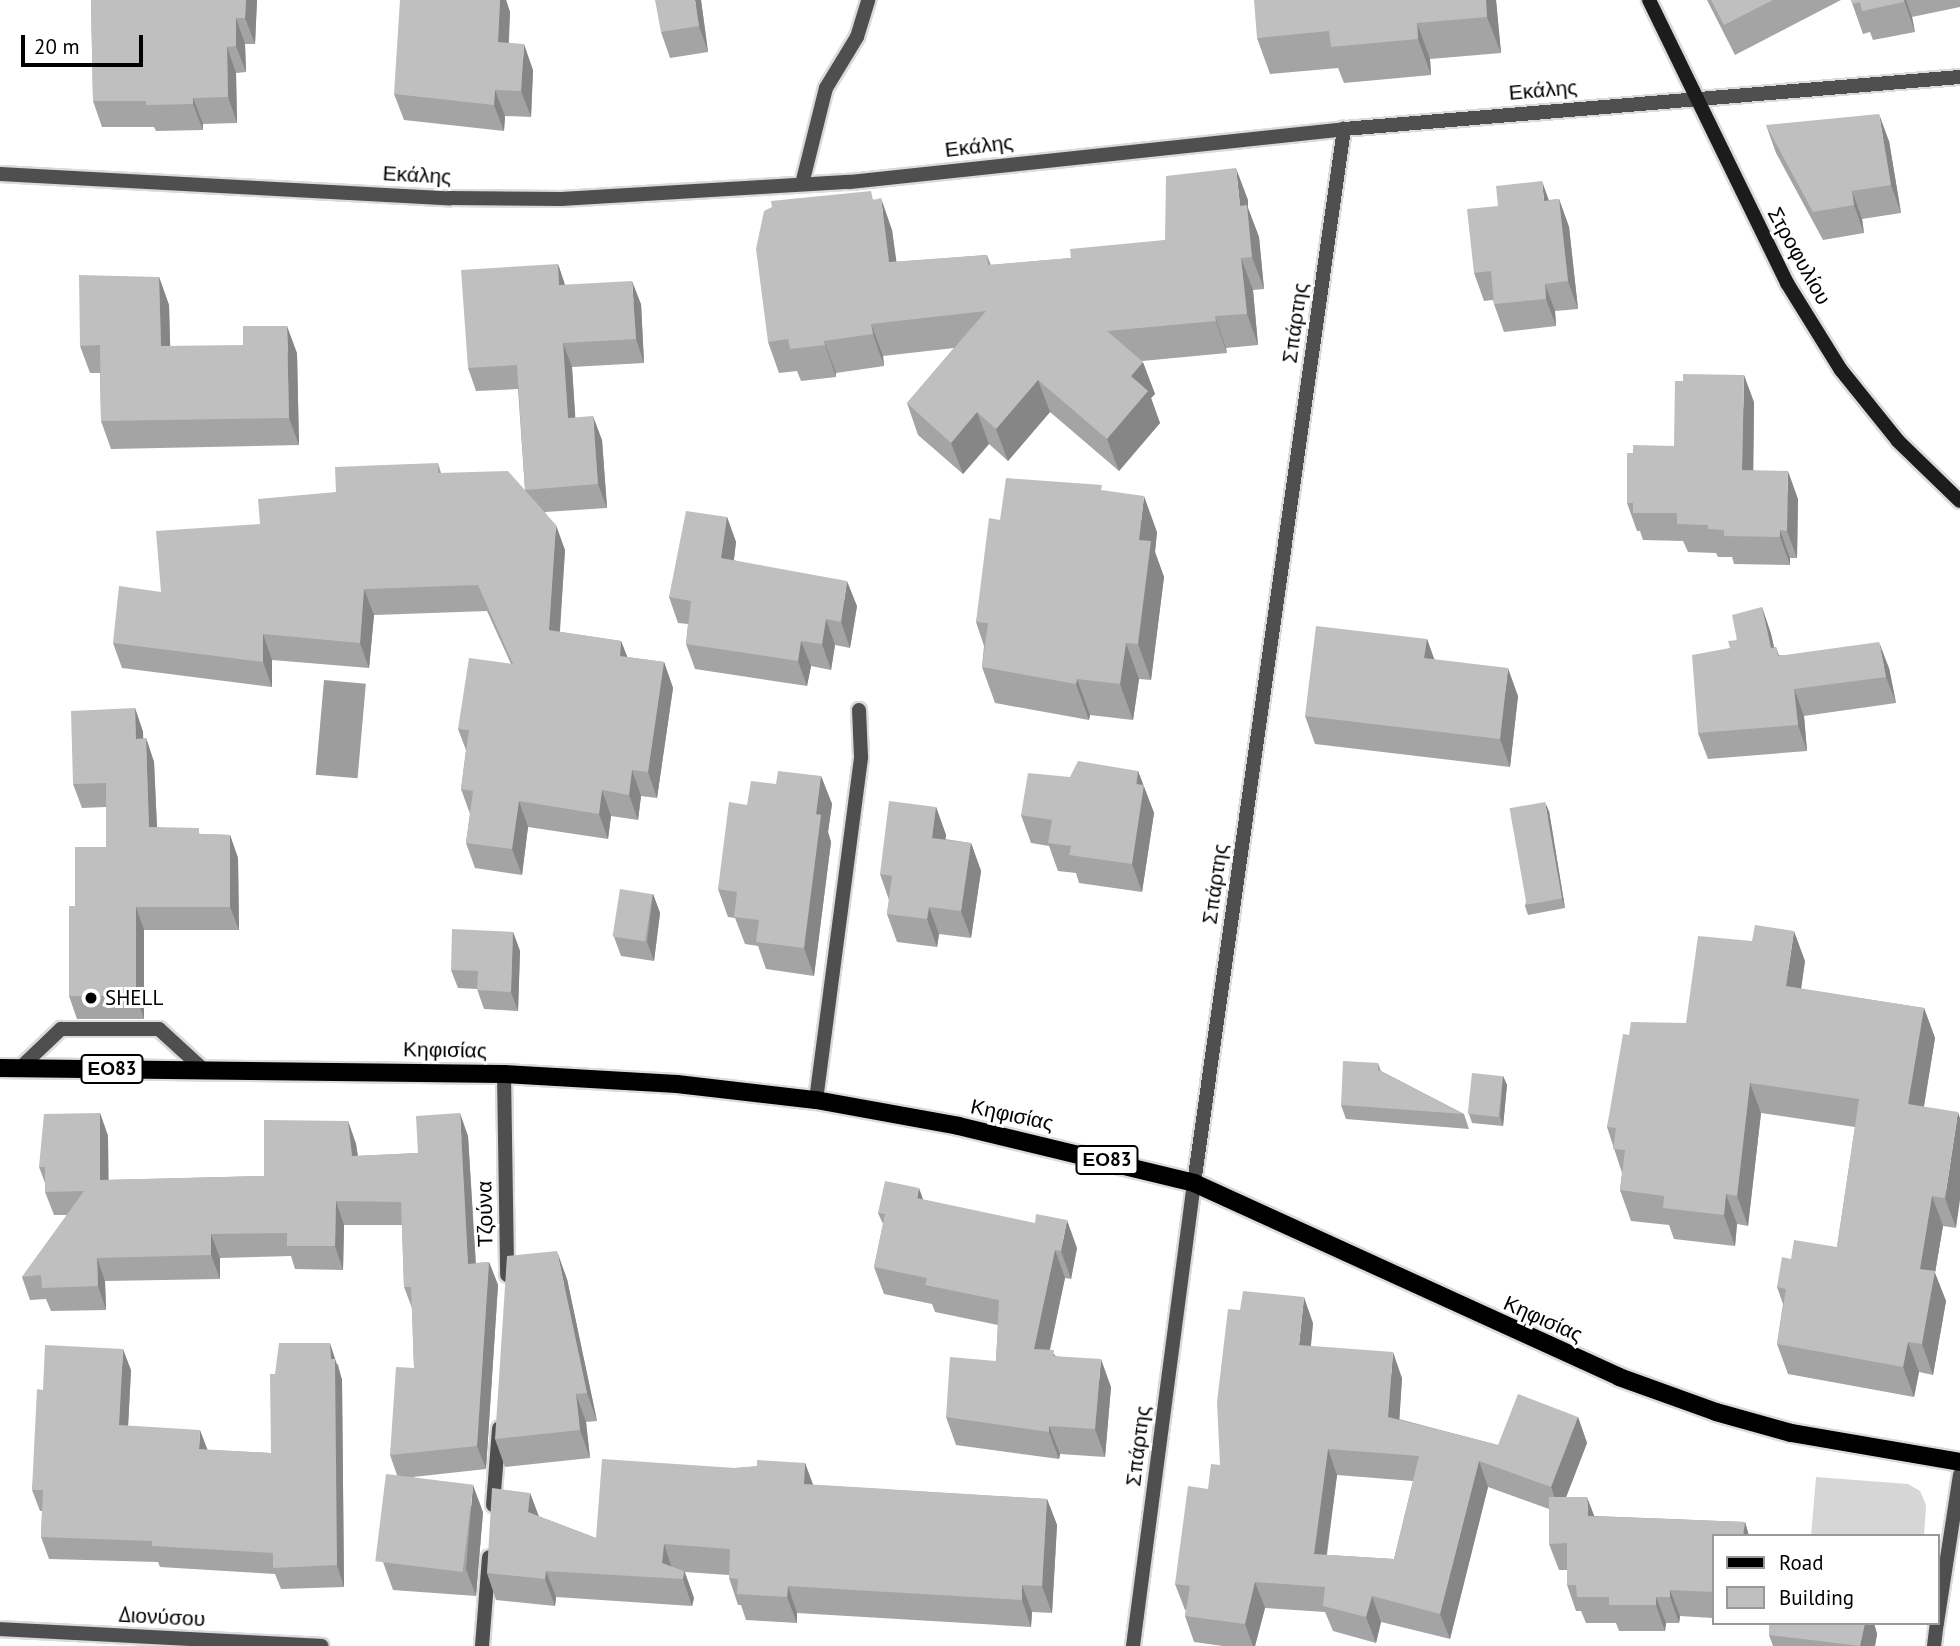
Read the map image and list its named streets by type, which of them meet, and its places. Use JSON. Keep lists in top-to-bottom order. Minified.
{"streets":{"main road":["Κηφισίας","ΕΟ83"],"street":["Εκάλης","Στροφυλίου","Σπάρτης","Τζούνα","Διονύσου"]},"crossings":[["Εκάλης","Στροφυλίου"],["Εκάλης","Σπάρτης"],["Σπάρτης","Κηφισίας"],["Κηφισίας","Τζούνα"]],"places":["SHELL"],"legend":["Road","Building"],"scale_bar":"20 m"}
